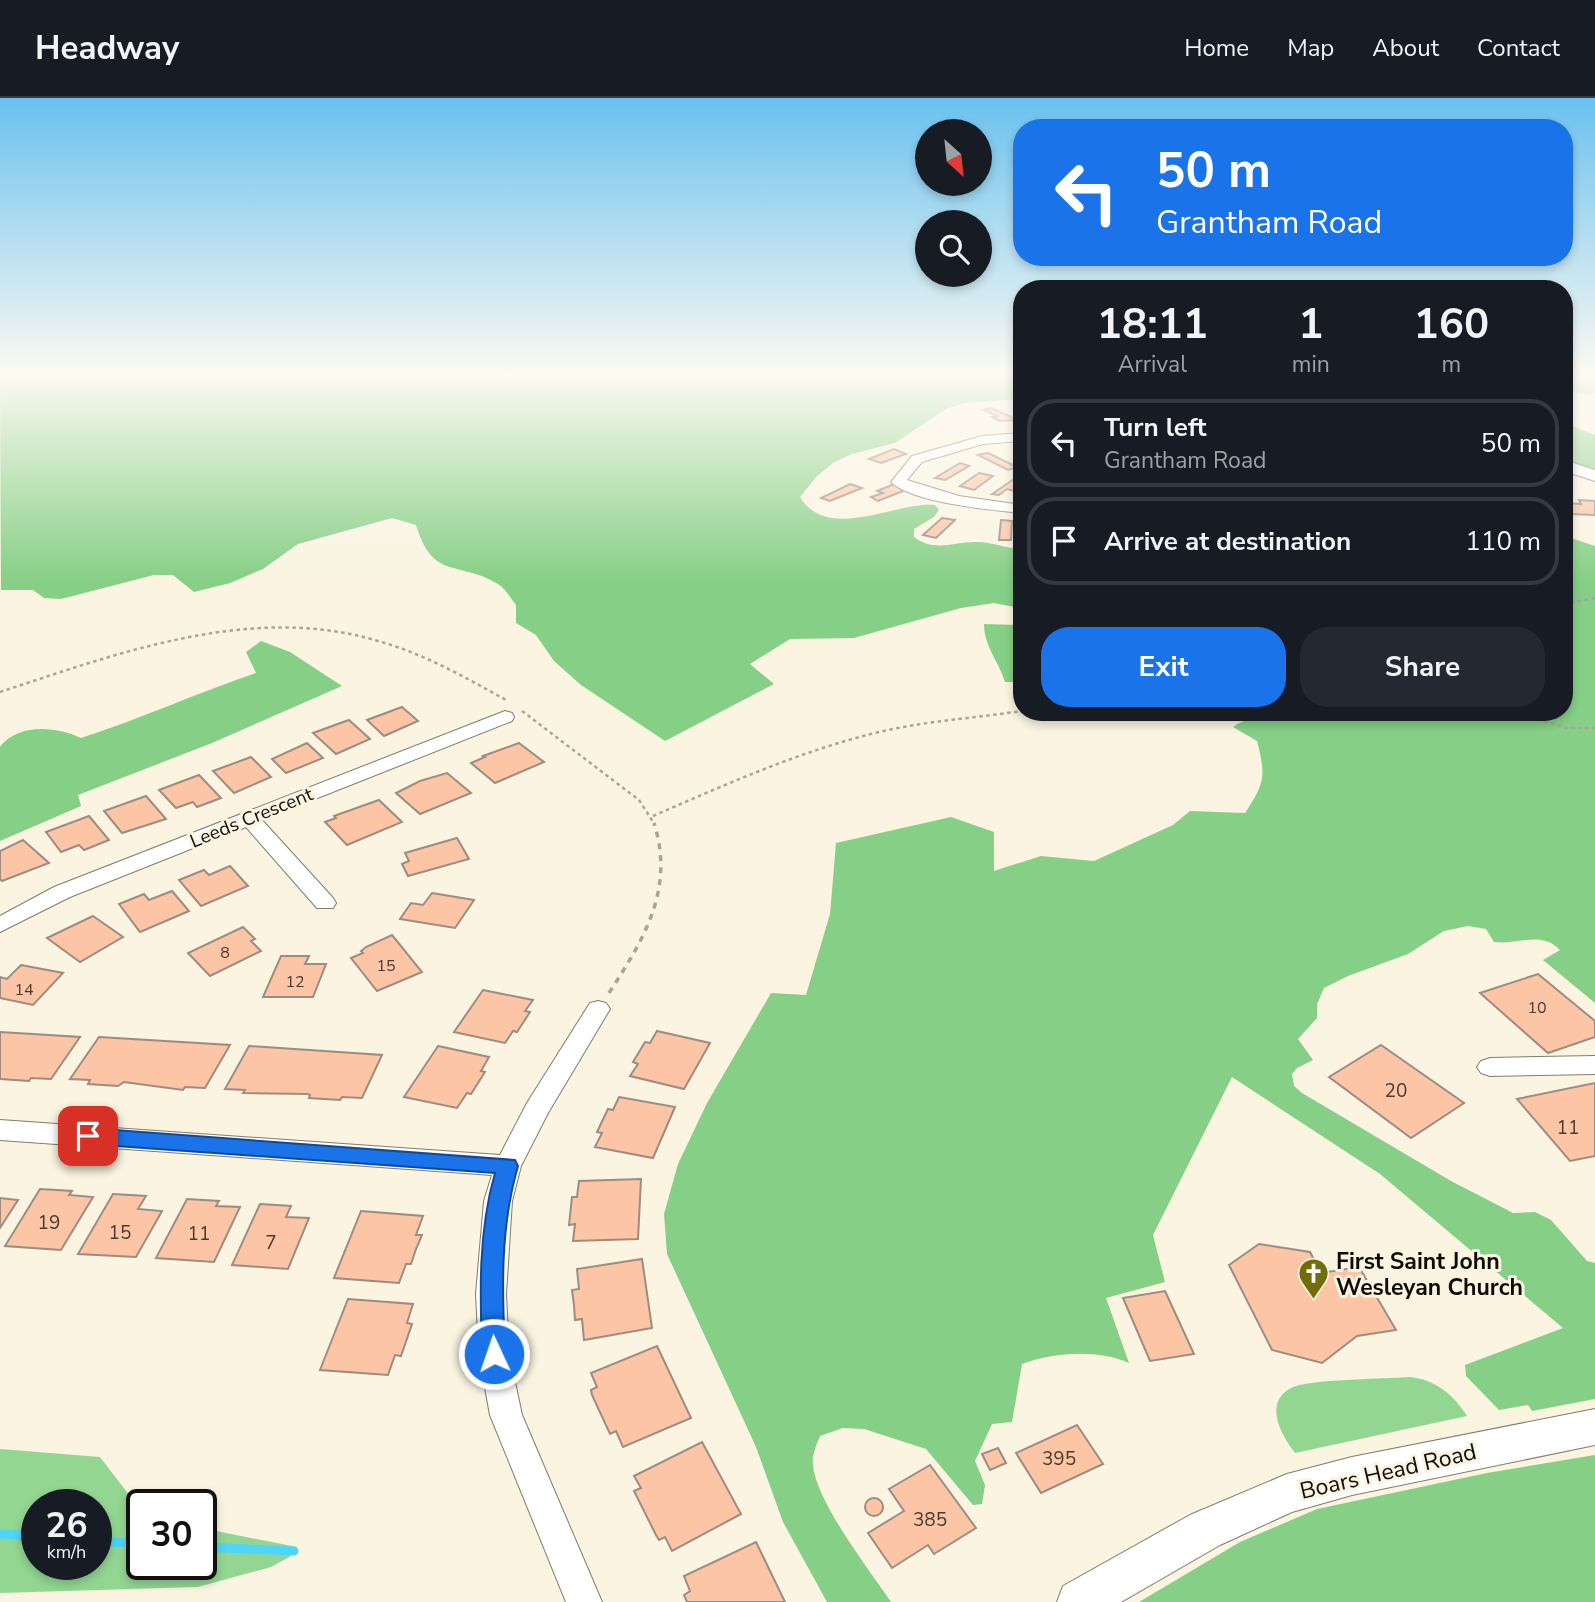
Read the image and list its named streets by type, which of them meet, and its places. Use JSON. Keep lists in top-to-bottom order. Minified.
{"streets":{"street":["Leeds Crescent","Boars Head Road"]},"places":{"church":["First Saint John Wesleyan Church"]},"house_numbers":["8","15","12","14","10","20","11","19","15","11","7","395","385"],"north":"bottom right","page":{"header":"Headway","nav":["Home","Map","About","Contact"],"turn":["50 m","Grantham Road"],"eta":["18:11","Arrival","1","min","160","m"],"list":[{"name":"Turn left","note":"Grantham Road","value":"50 m"},{"name":"Arrive at destination","value":"110 m"}],"buttons":["Exit","Share"],"speed":"26 km/h","limit":"30"}}
